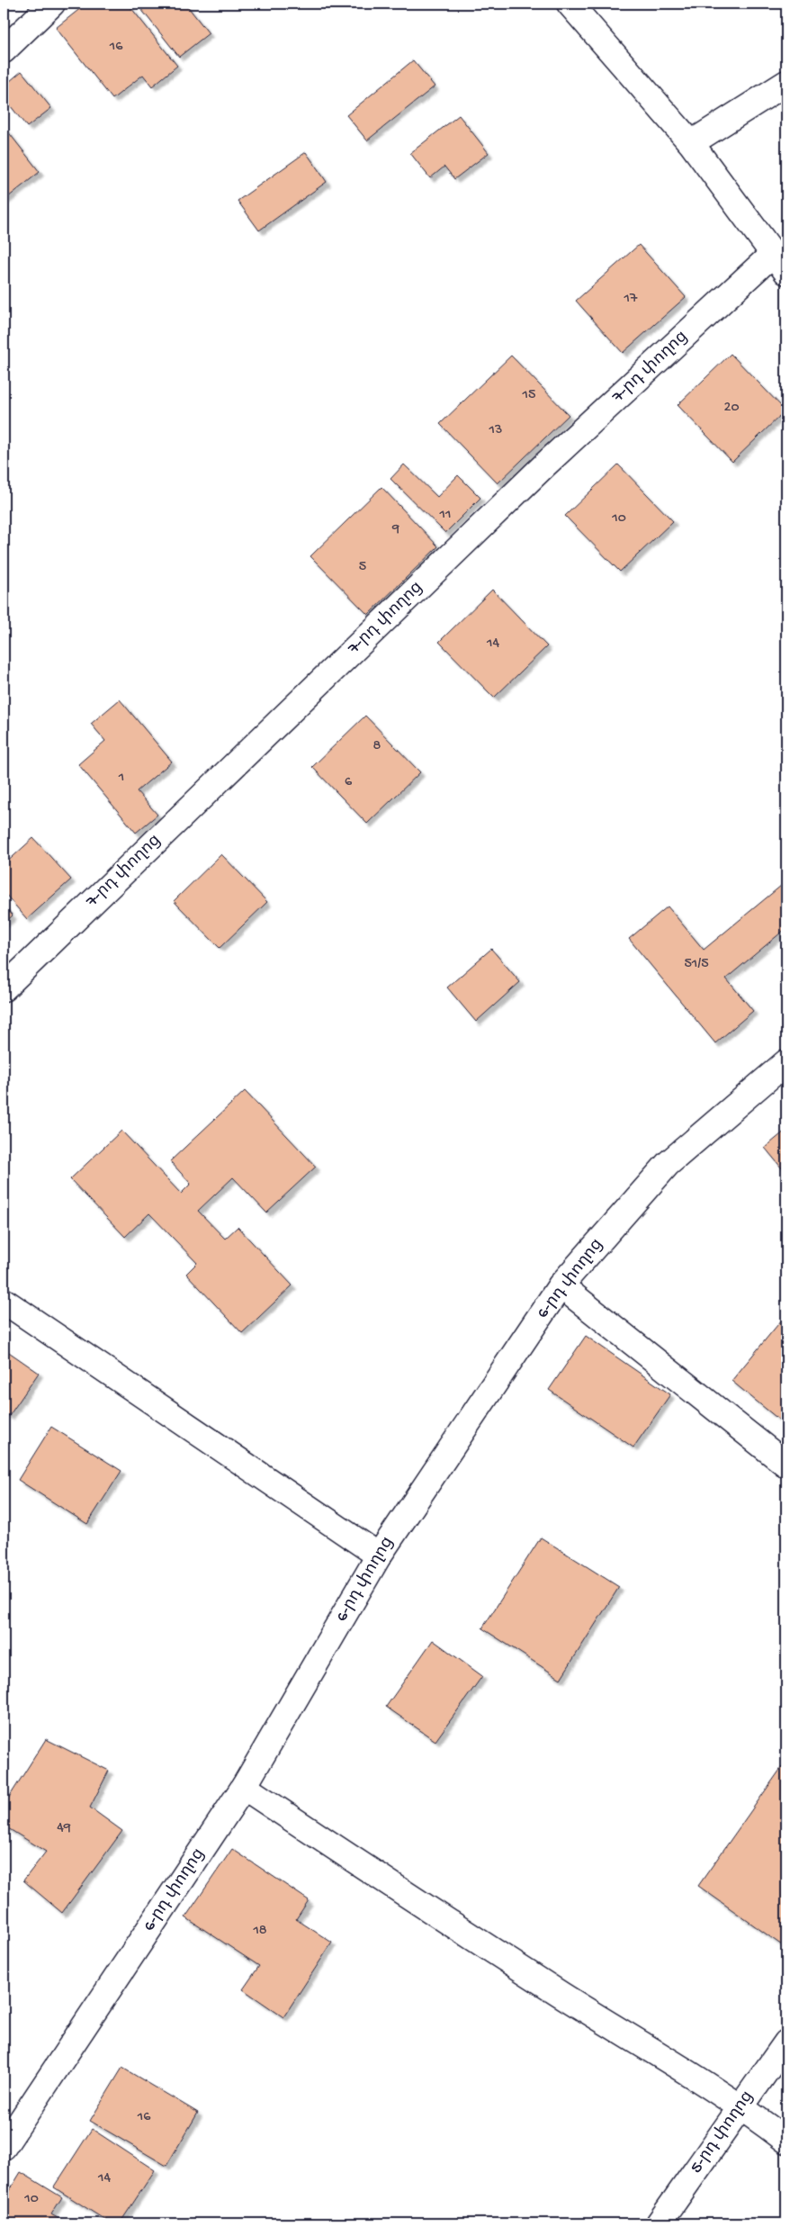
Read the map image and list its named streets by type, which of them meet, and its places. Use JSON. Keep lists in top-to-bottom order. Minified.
{"streets":{"street":["7-րդ փողոց","6-րդ փողոց","5-րդ փողոց"]},"house_numbers":["16","17","15","20","13","11","10","9","5","14","8","1","6","51/5","49","18","16","14","10"]}
